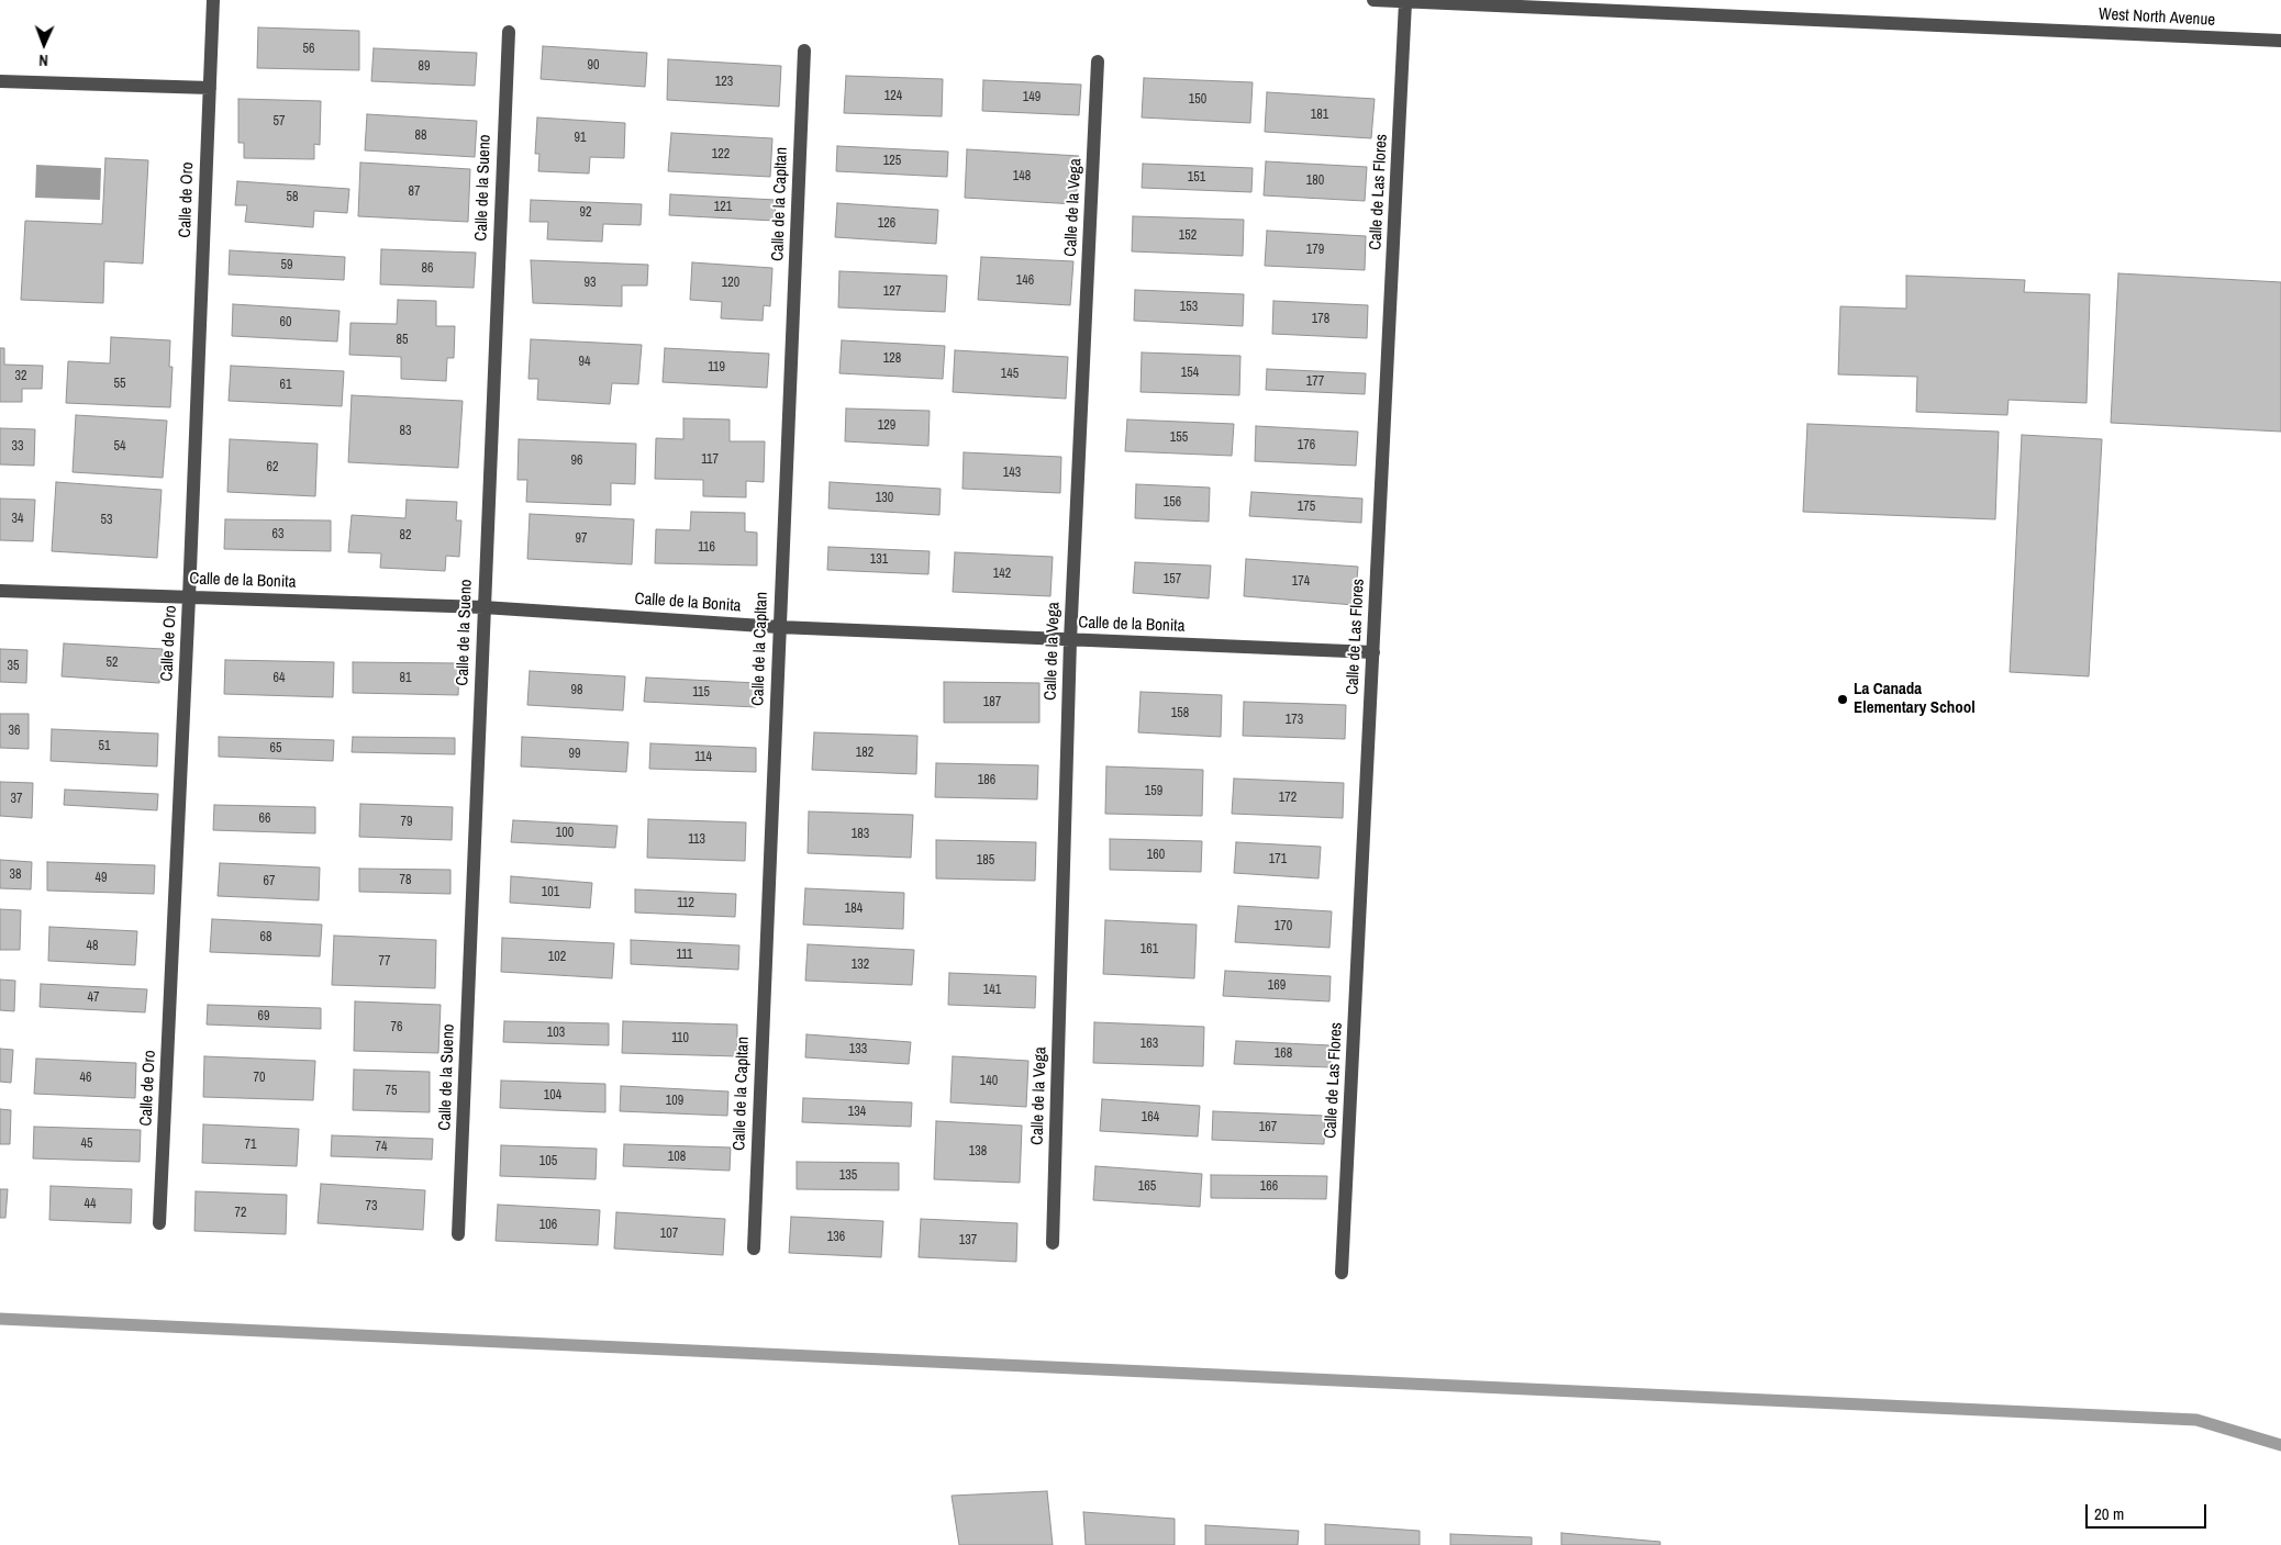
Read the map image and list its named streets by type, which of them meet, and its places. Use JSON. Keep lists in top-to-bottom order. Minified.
{"streets":{"street":["West North Avenue","Calle de la Sueno","Calle de Las Flores","Calle de Oro","Calle de la Capltan","Calle de la Vega","Calle de la Bonita"]},"crossings":[["West North Avenue","Calle de Las Flores"],["Calle de la Sueno","Calle de la Bonita"],["Calle de Las Flores","Calle de la Bonita"],["Calle de Oro","Calle de la Bonita"],["Calle de la Capltan","Calle de la Bonita"],["Calle de la Vega","Calle de la Bonita"]],"places":["La Canada Elementary School"],"house_numbers":["56","90","89","123","124","149","150","181","57","88","91","122","125","148","151","180","87","58","121","92","126","152","179","59","86","146","93","120","127","153","178","60","85","128","94","119","154","145","32","177","55","61","129","83","155","176","33","54","117","96","62","143","130","156","175","34","53","63","82","97","116","131","142","157","174","52","35","64","81","98","115","187","158","173","36","51","65","182","99","114","186","159","172","37","66","79","100","183","113","160","171","185","38","49","78","67","101","112","184","170","68","48","161","111","102","77","132","169","141","47","69","76","103","110","163","133","168","46","70","140","75","104","109","134","164","167","45","71","74","138","108","105","135","165","166","44","73","72","106","107","136","137"],"scale_bar":"20 m","north":"bottom"}
